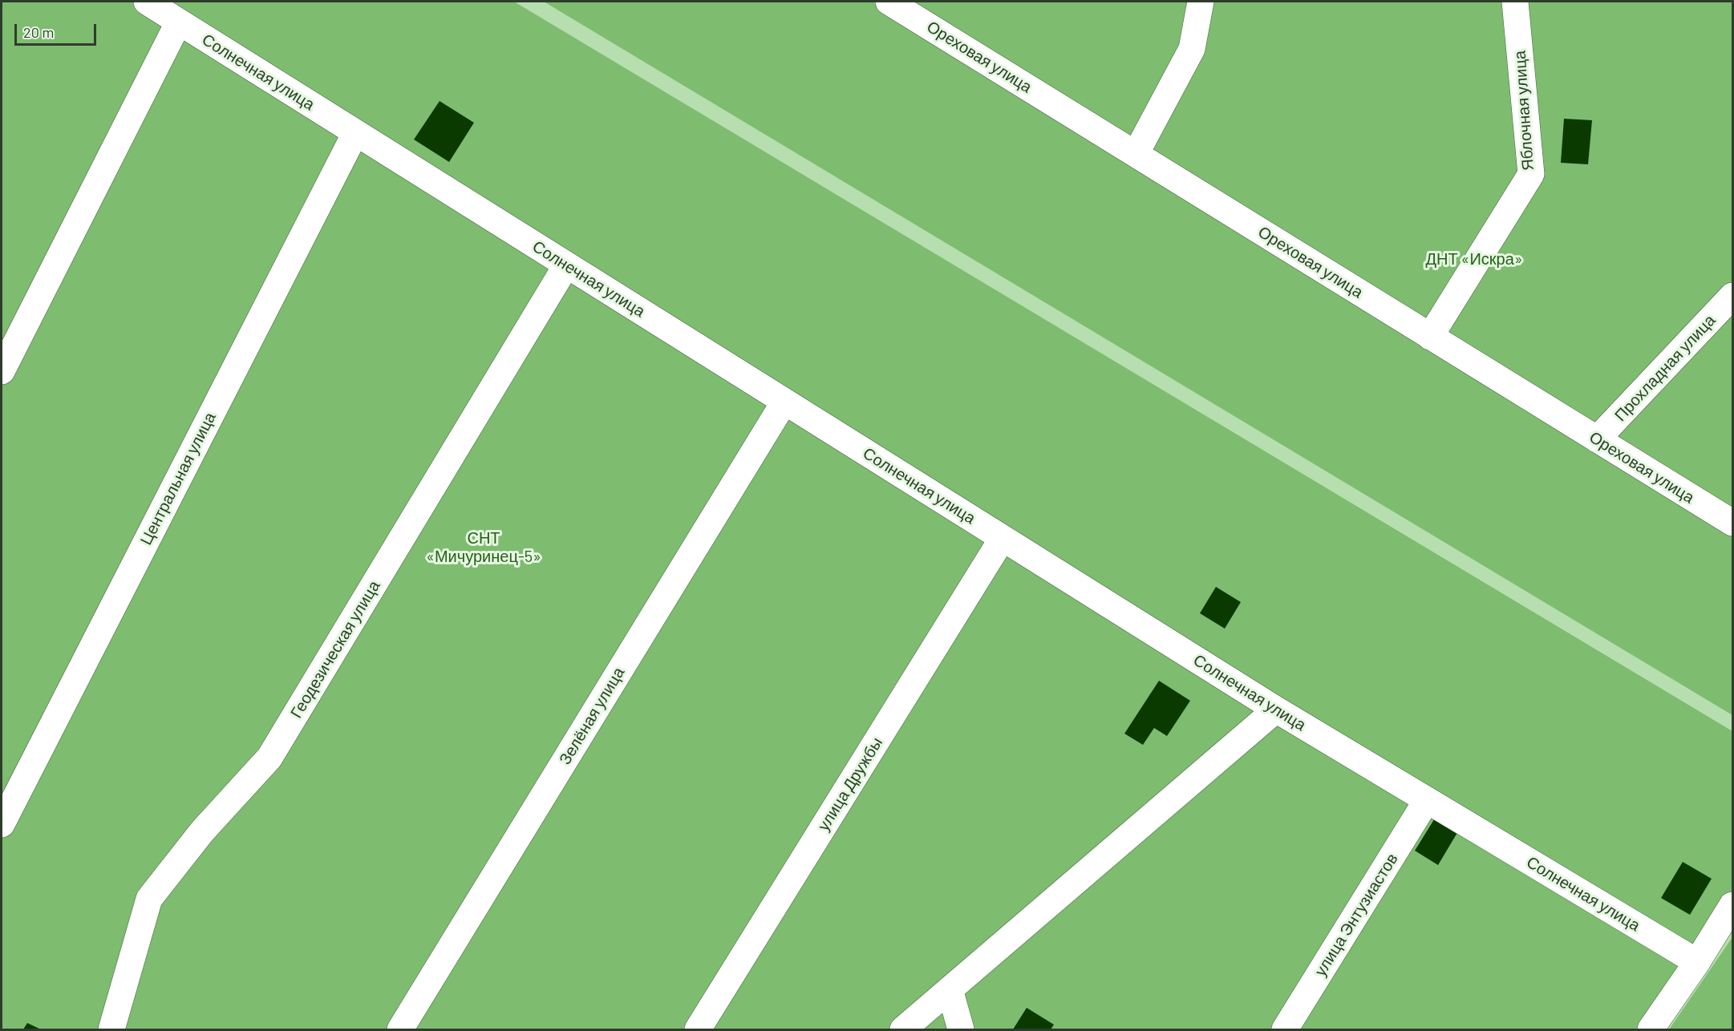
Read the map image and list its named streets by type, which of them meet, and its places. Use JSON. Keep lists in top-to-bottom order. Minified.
{"streets":{"street":["Ореховая улица","Солнечная улица","Яблочная улица","Прохладная улица","Центральная улица","Геодезическая улица","Зелёная улица","улица Дружбы","улица Энтузиастов"]},"crossings":[["Ореховая улица","Яблочная улица"],["Ореховая улица","Прохладная улица"],["Солнечная улица","Центральная улица"],["Солнечная улица","Геодезическая улица"],["Солнечная улица","Зелёная улица"],["Солнечная улица","улица Дружбы"],["Солнечная улица","улица Энтузиастов"]],"parks":["ДНТ «Искра»","СНТ «Мичуринец-5»"],"scale_bar":"20 m"}
